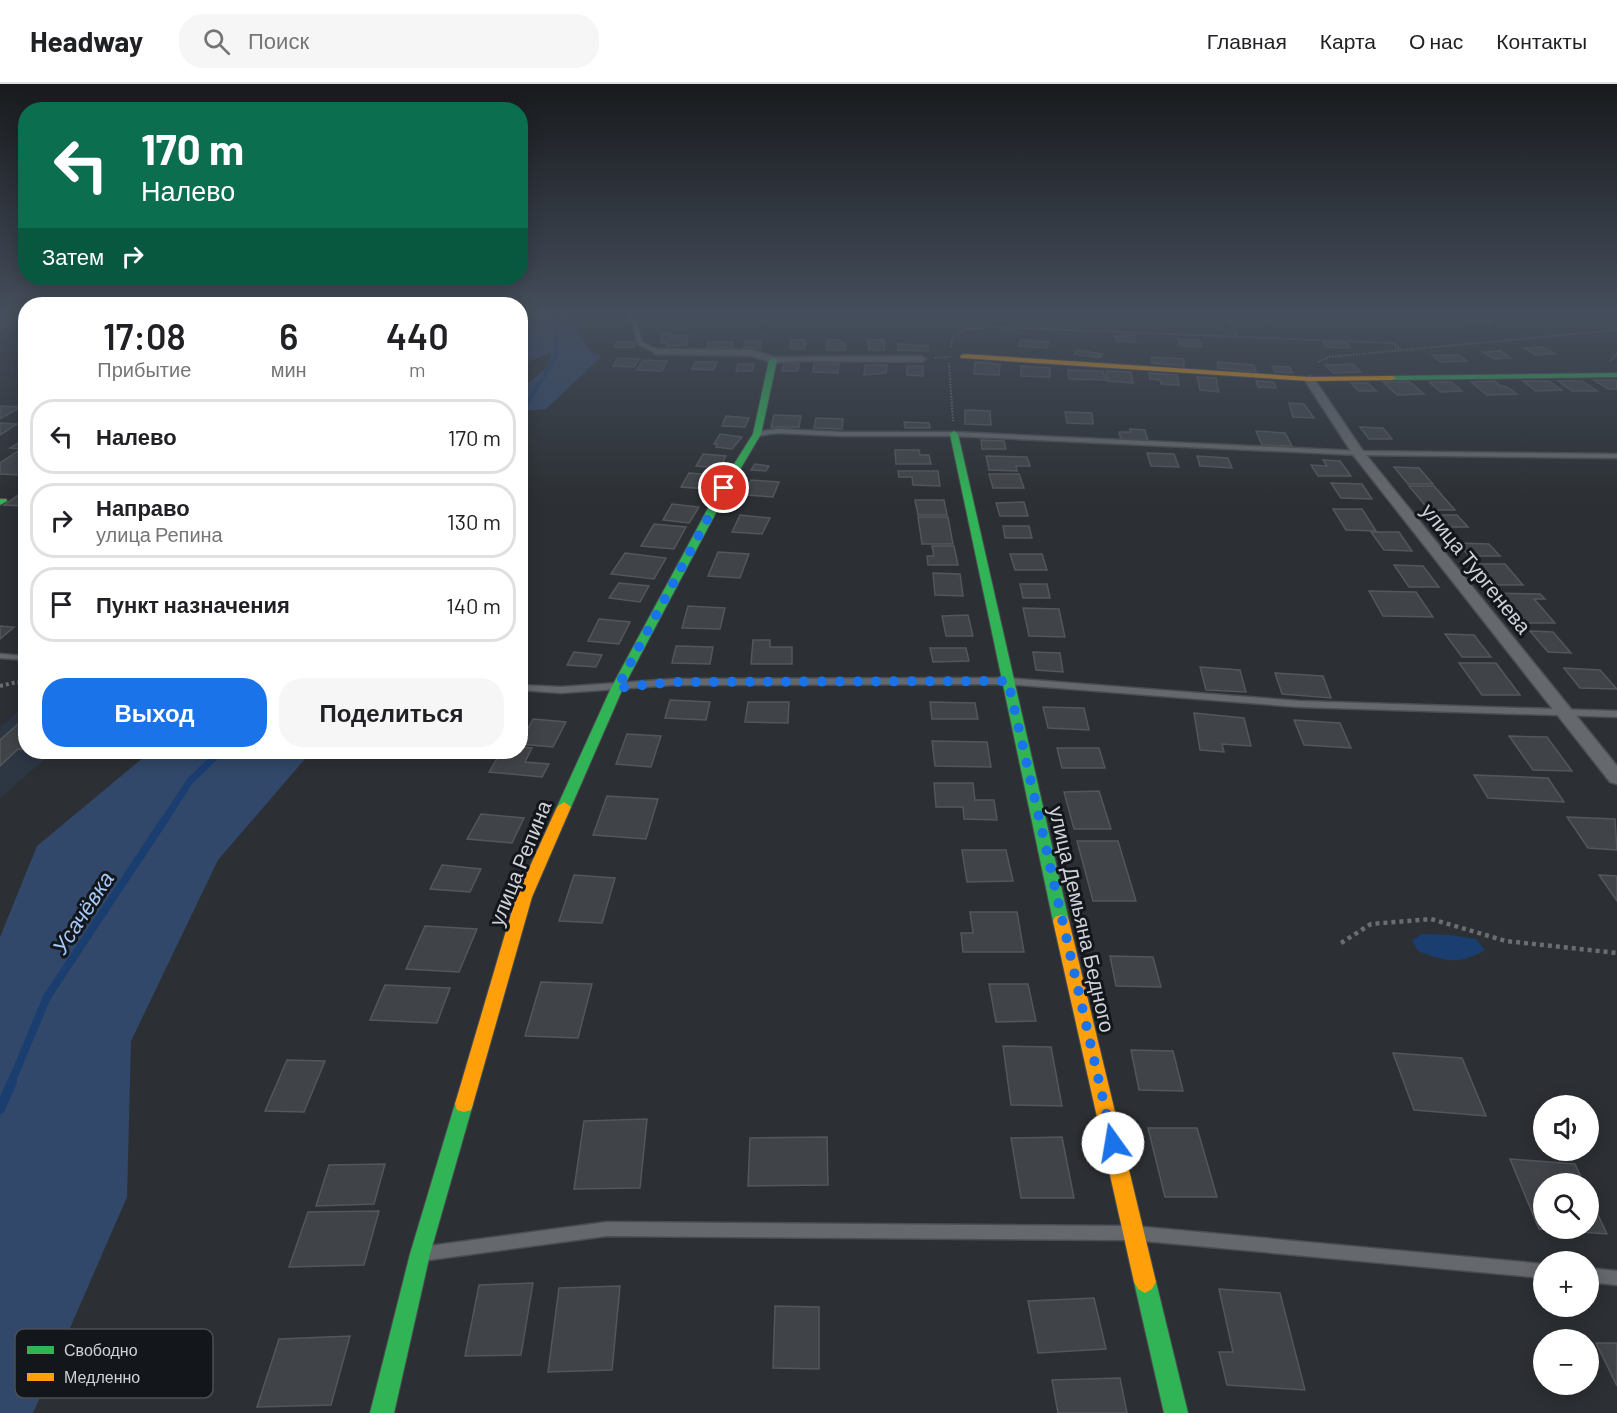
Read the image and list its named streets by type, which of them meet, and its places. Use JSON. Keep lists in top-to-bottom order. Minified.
{"streets":{"street":["улица Тургенева","улица Репина","улица Демьяна Бедного"]},"water":["Усачёвка"],"legend":["Свободно","Медленно"],"page":{"header":"Headway","search":"Поиск","nav":["Главная","Карта","О нас","Контакты"],"turn":["170 m","Налево"],"then":"Затем","eta":["17:08","Прибытие","6","мин","440","m"],"list":[{"name":"Налево","value":"170 m"},{"name":"Направо","note":"улица Репина","value":"130 m"},{"name":"Пункт назначения","value":"140 m"}],"buttons":["Выход","Поделиться"],"map_buttons":["+","−"]}}
